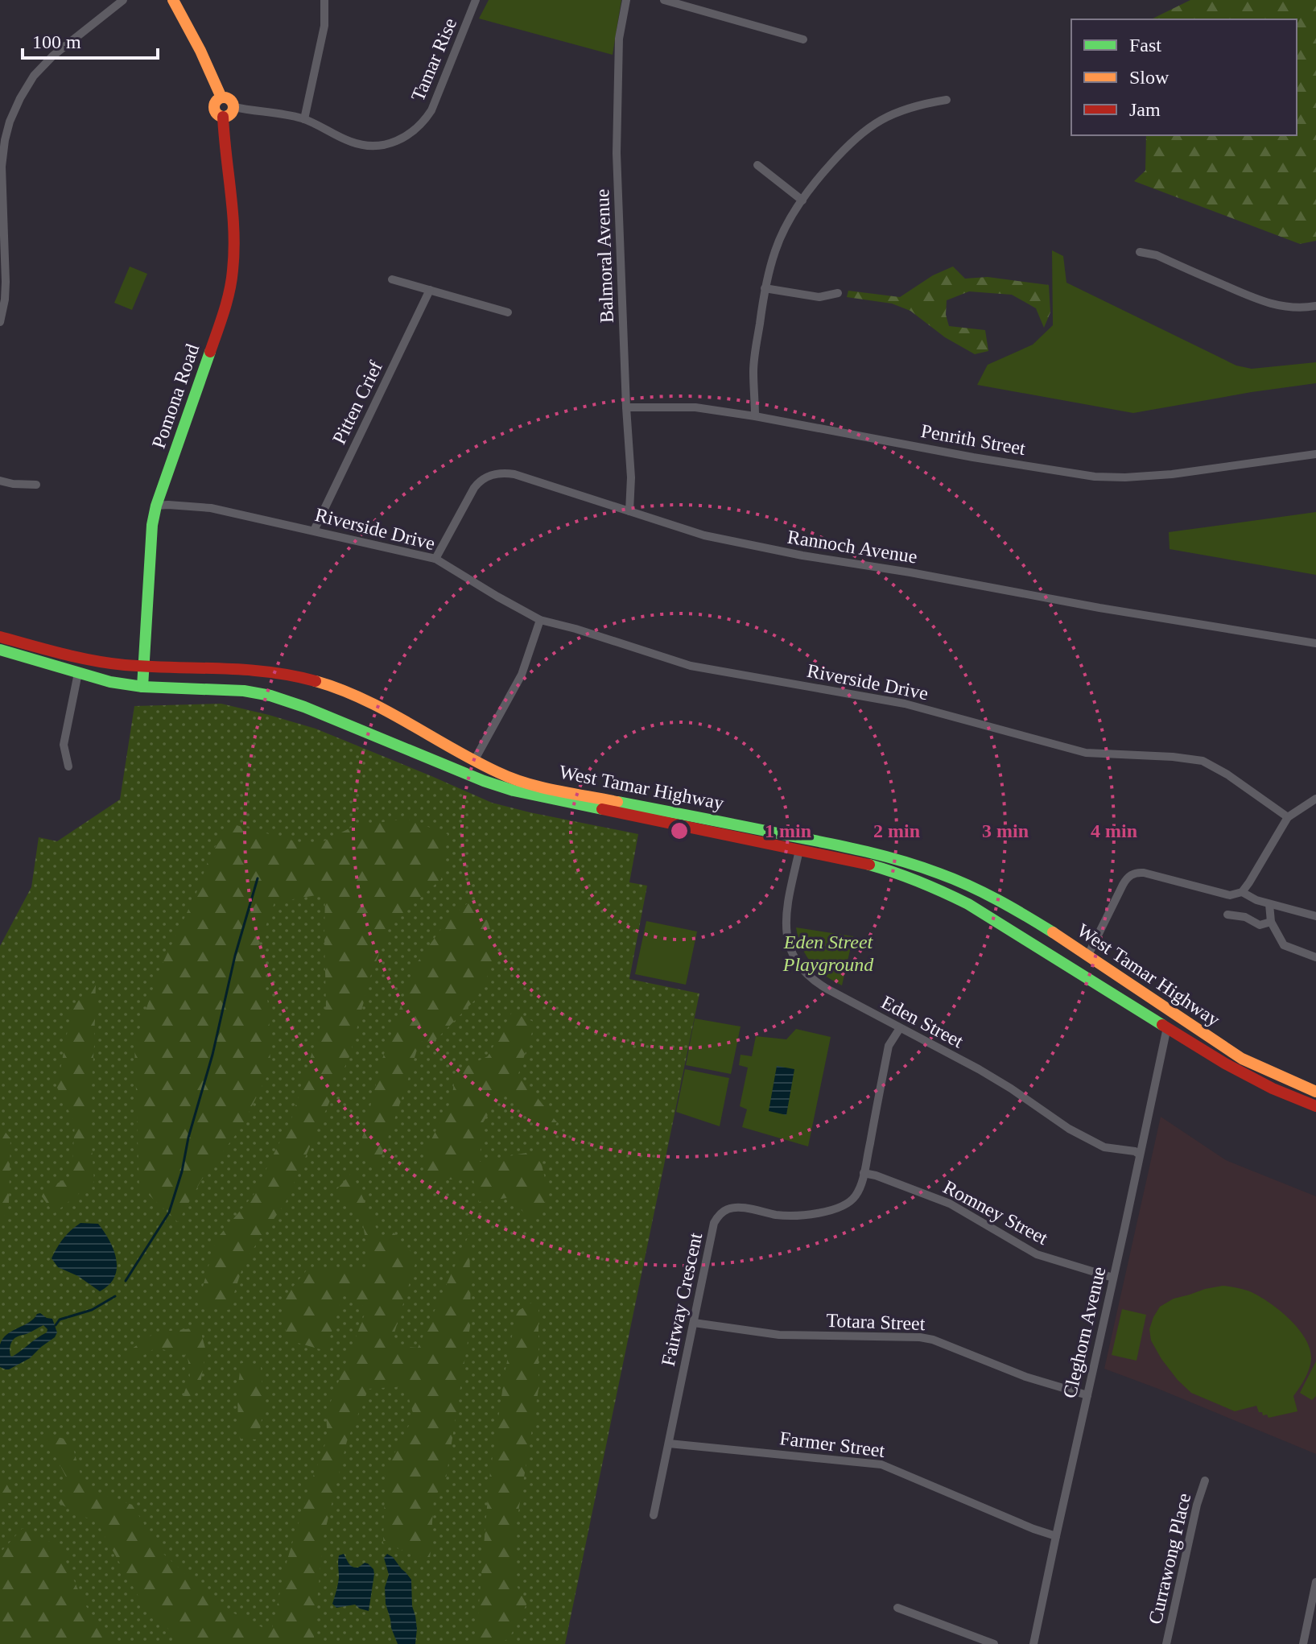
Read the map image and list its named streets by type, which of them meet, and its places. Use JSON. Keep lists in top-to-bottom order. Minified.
{"streets":{"main road":["Pomona Road","West Tamar Highway"],"street":["Tamar Rise","Balmoral Avenue","Pitten Crief","Penrith Street","Riverside Drive","Rannoch Avenue","Eden Street","Romney Street","Fairway Crescent","Totara Street","Cleghorn Avenue","Farmer Street","Currawong Place"]},"crossings":[["Tamar Rise","Pomona Road"],["Balmoral Avenue","Penrith Street"],["Balmoral Avenue","Rannoch Avenue"],["Pomona Road","Riverside Drive"],["Pomona Road","West Tamar Highway"],["Pitten Crief","Riverside Drive"],["Riverside Drive","Rannoch Avenue"],["West Tamar Highway","Eden Street"],["West Tamar Highway","Cleghorn Avenue"],["Eden Street","Fairway Crescent"],["Eden Street","Cleghorn Avenue"],["Romney Street","Fairway Crescent"],["Romney Street","Cleghorn Avenue"],["Fairway Crescent","Totara Street"],["Fairway Crescent","Farmer Street"],["Totara Street","Cleghorn Avenue"],["Cleghorn Avenue","Farmer Street"]],"parks":["Eden Street Playground"],"legend":["Fast","Slow","Jam"],"scale_bar":"100 m","rings":["1 min","2 min","3 min","4 min"]}
